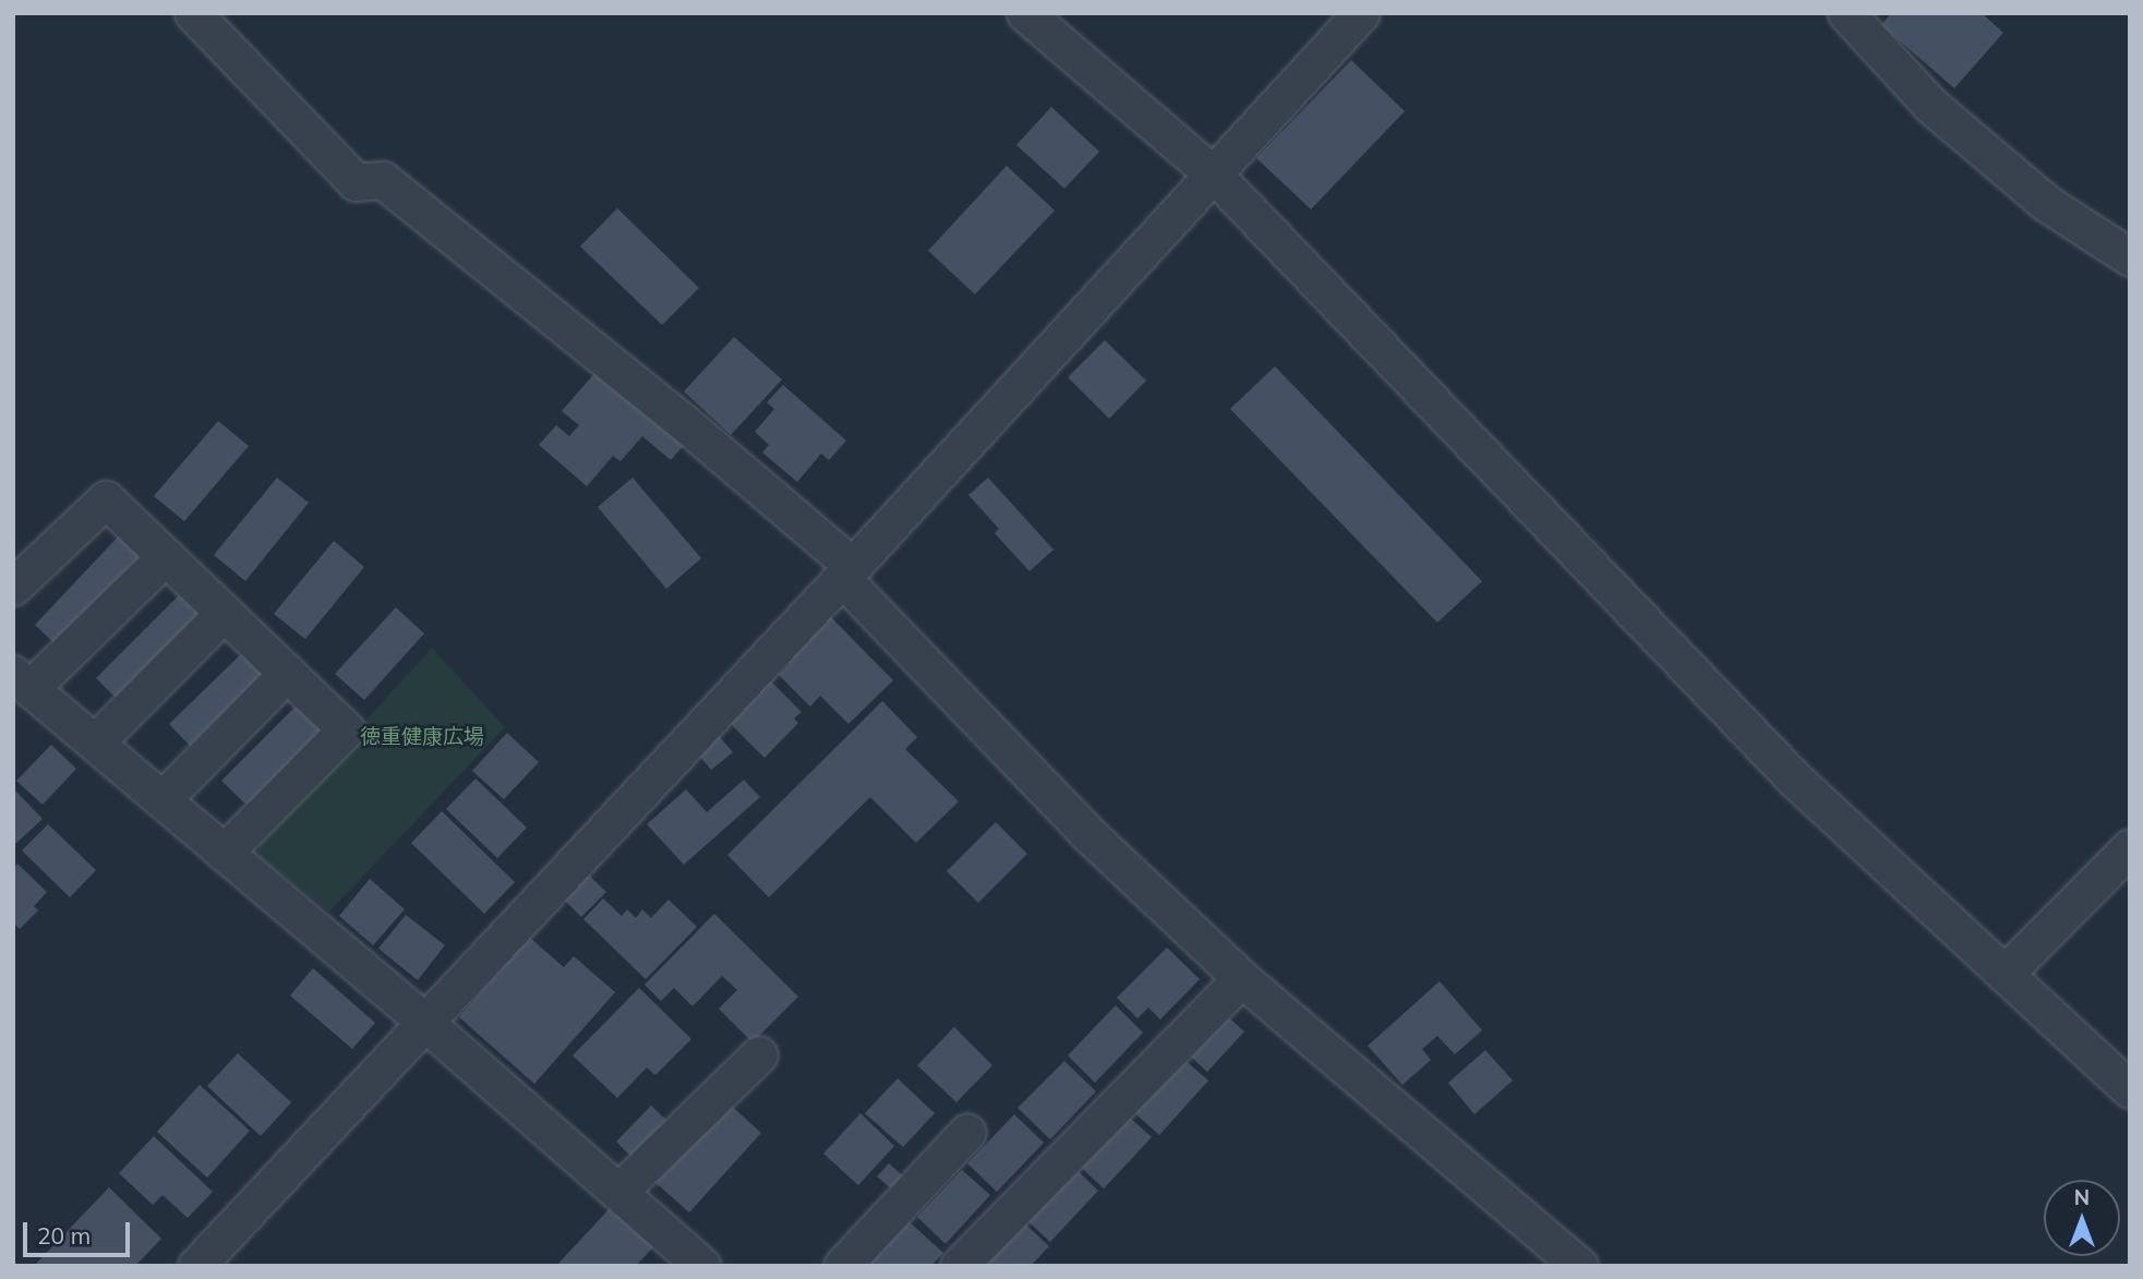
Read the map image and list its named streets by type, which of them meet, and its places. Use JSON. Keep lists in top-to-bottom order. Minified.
{"parks":["徳重健康広場"],"scale_bar":"20 m","north":"top"}
